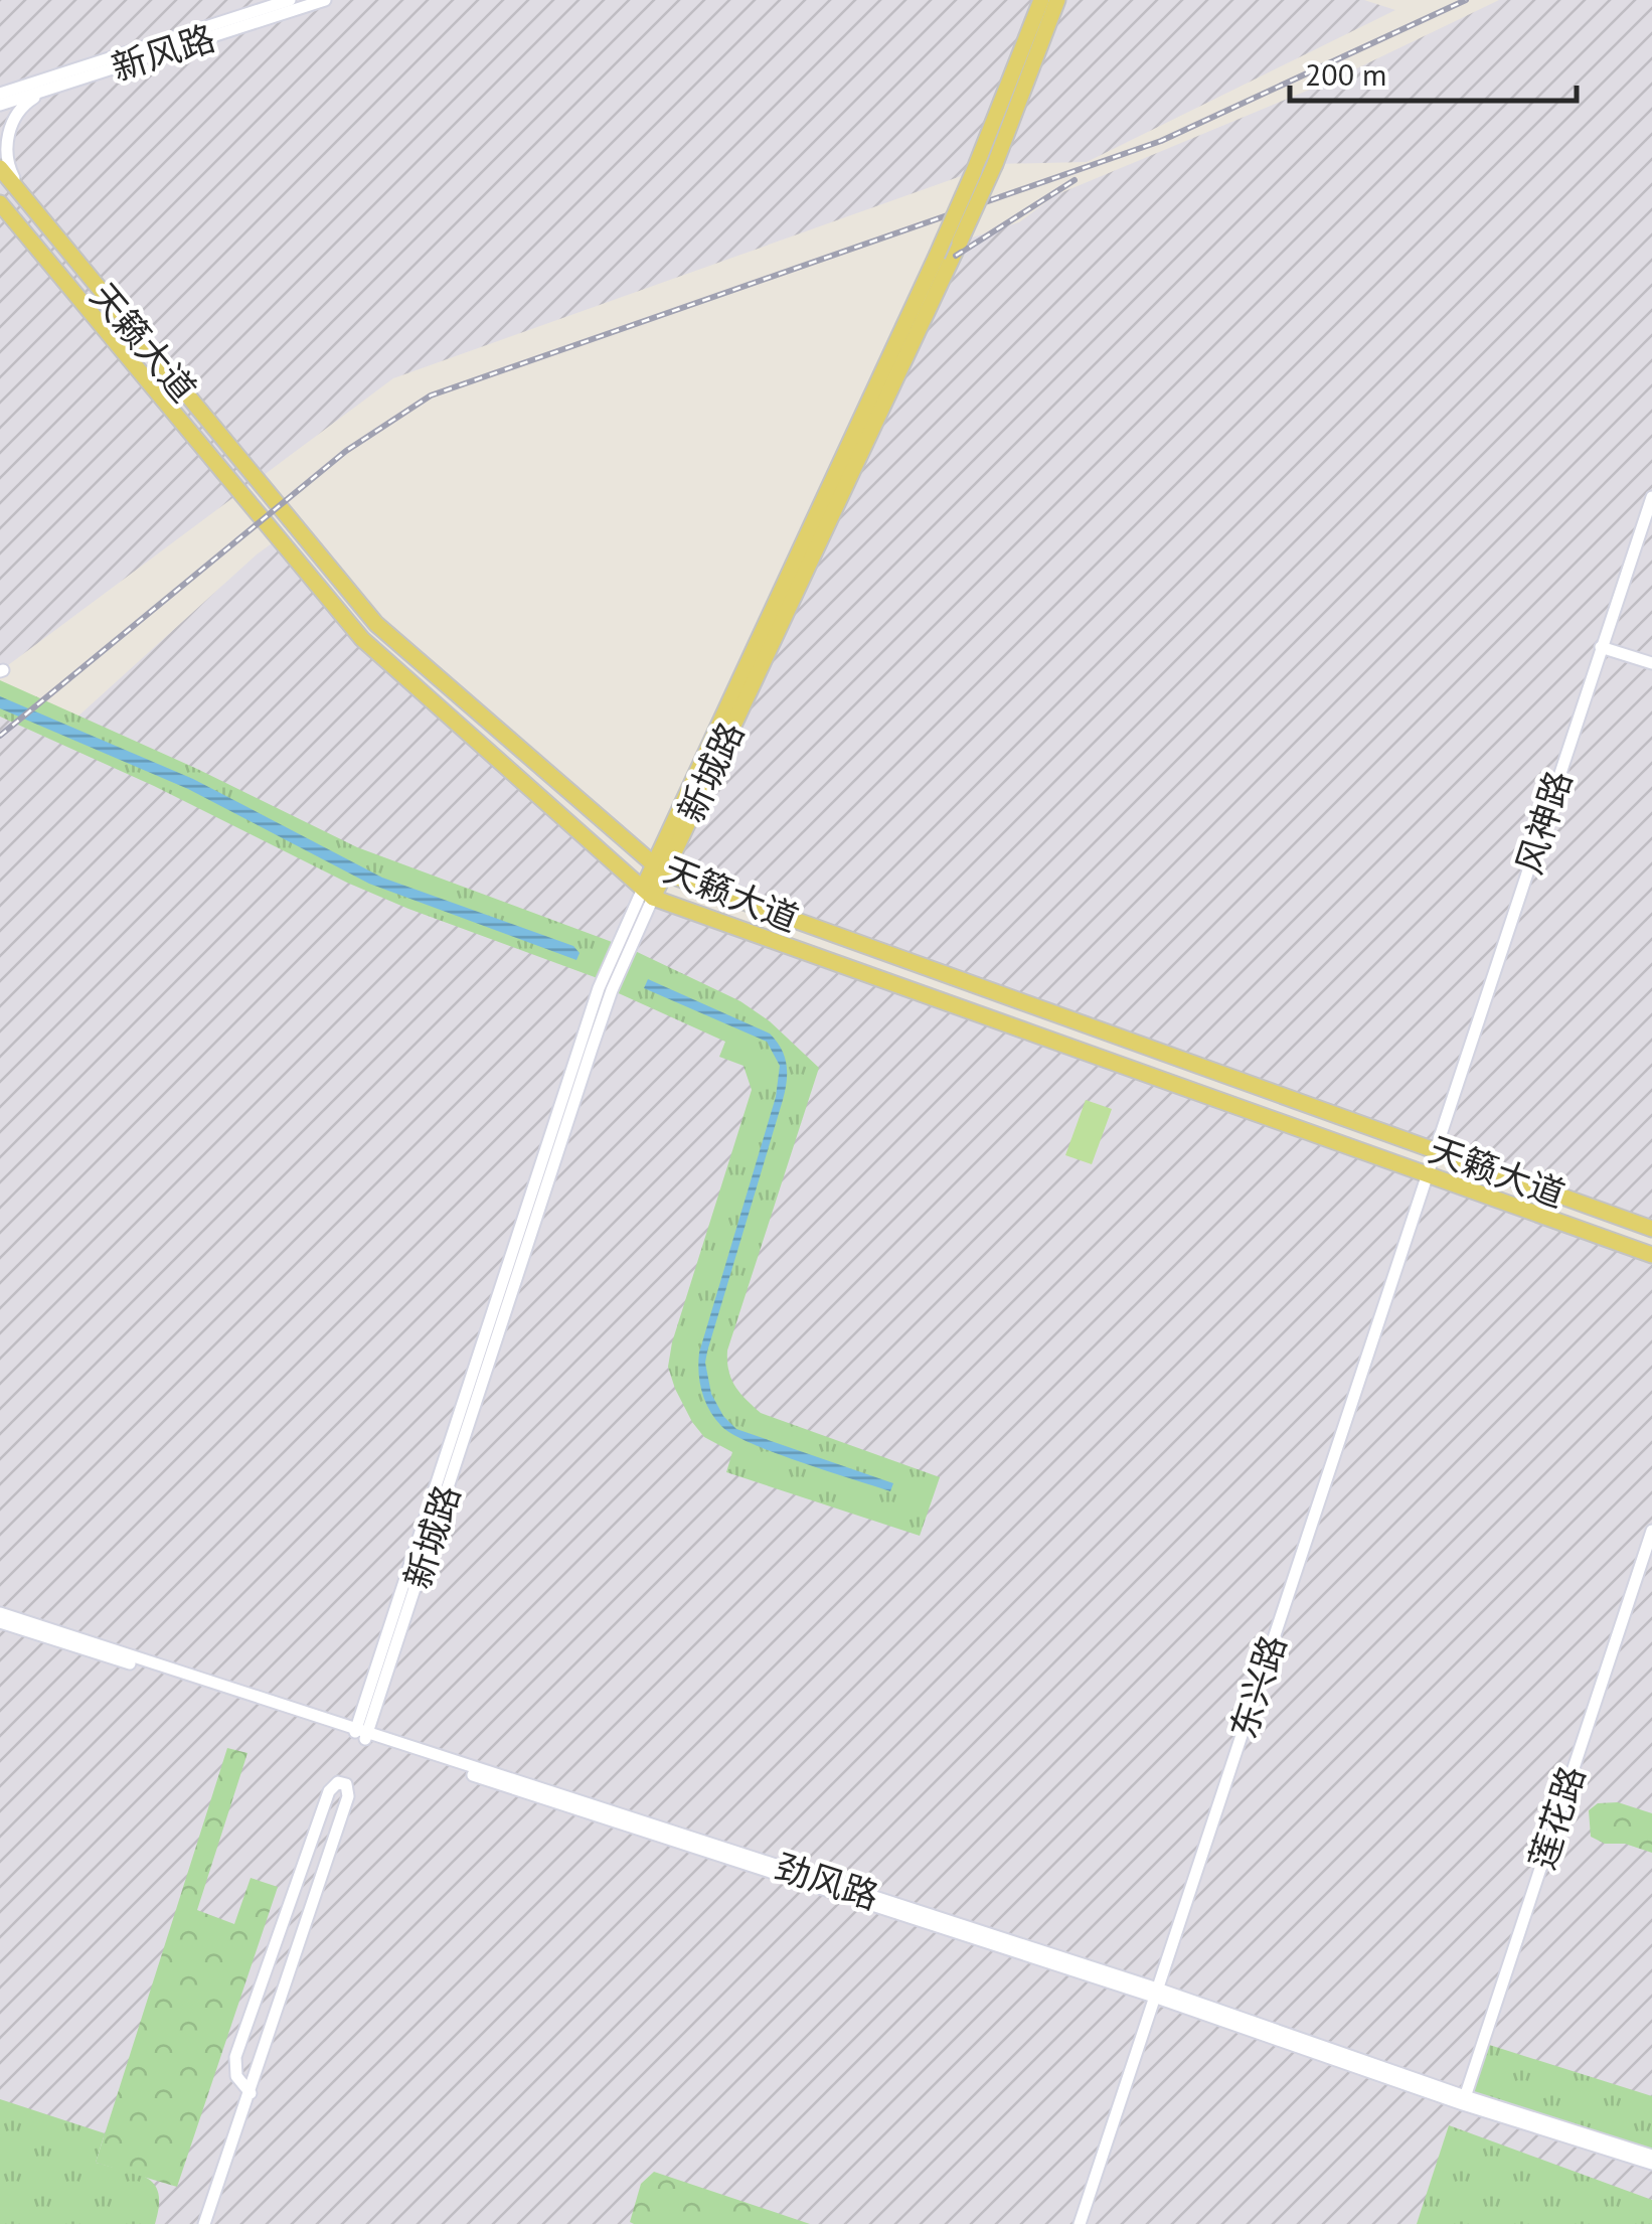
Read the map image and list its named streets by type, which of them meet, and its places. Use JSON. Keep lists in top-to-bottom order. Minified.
{"streets":{"main road":["天籁大道","新城路"],"street":["新风路","风神路","东兴路","莲花路","劲风路"]},"crossings":[["天籁大道","新城路"],["天籁大道","风神路"],["天籁大道","东兴路"],["新城路","劲风路"],["风神路","东兴路"],["东兴路","劲风路"],["莲花路","劲风路"]],"scale_bar":"200 m"}
